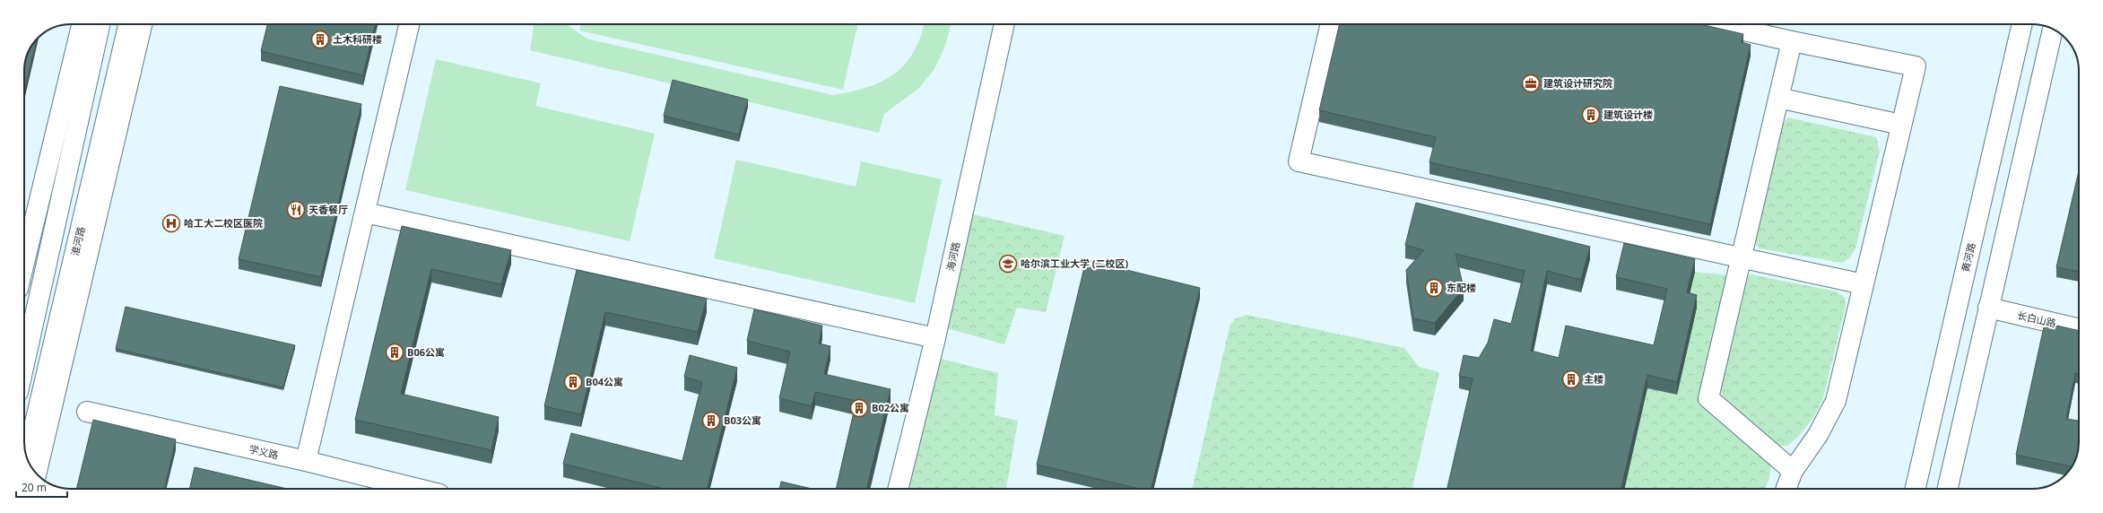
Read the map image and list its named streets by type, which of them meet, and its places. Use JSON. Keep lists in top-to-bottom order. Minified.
{"streets":{"street":["淮河路","海河路","黄河路","长白山路","学义路"]},"places":{"building":["土木科研楼","建筑设计楼","东配楼","B06公寓","主楼","B04公寓","B02公寓","B03公寓"],"office":["建筑设计研究院"],"restaurant":["天香餐厅"],"hospital":["哈工大二校区医院"],"school or university":["哈尔滨工业大学 (二校区)"]},"scale_bar":"20 m"}
